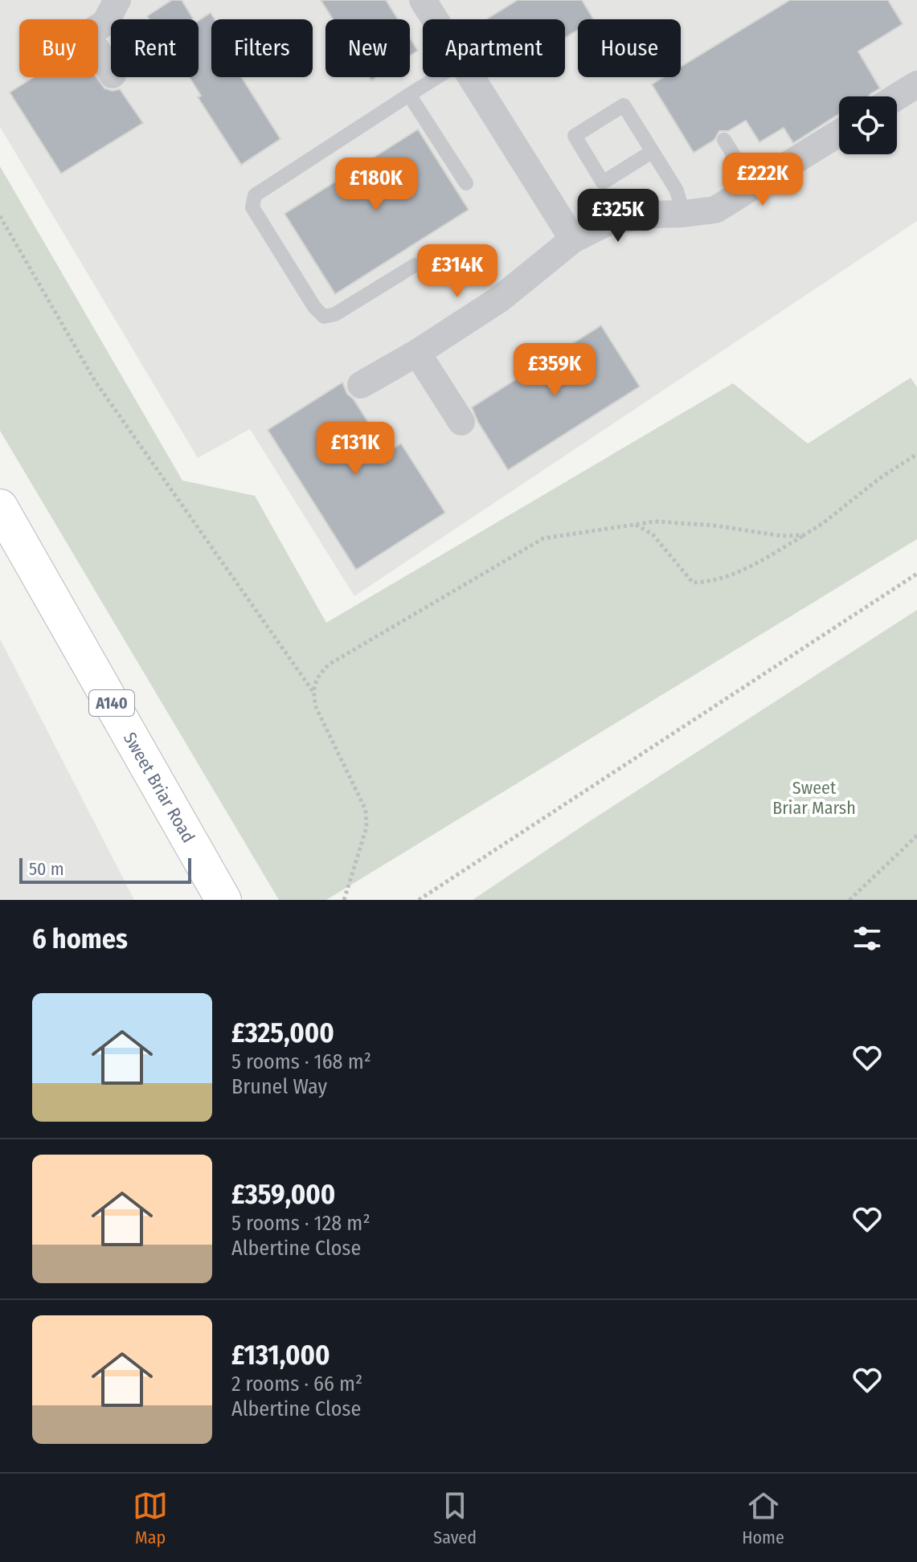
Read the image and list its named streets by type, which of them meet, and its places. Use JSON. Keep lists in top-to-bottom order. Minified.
{"streets":{"highway":["A140","Sweet Briar Road"]},"parks":["Sweet Briar Marsh"],"scale_bar":"50 m","page":{"chip":["Buy","Rent","Filters","New","Apartment","House"],"price":["£222K","£180K","£325K","£314K","£359K","£131K"],"scale":"50 m","heading":"6 homes","list":[{"name":"£325,000","note":"5 rooms · 168 m² · Brunel Way"},{"name":"£359,000","note":"5 rooms · 128 m² · Albertine Close"},{"name":"£131,000","note":"2 rooms · 66 m² · Albertine Close"}],"tabs":["Map","Saved","Home"]}}
